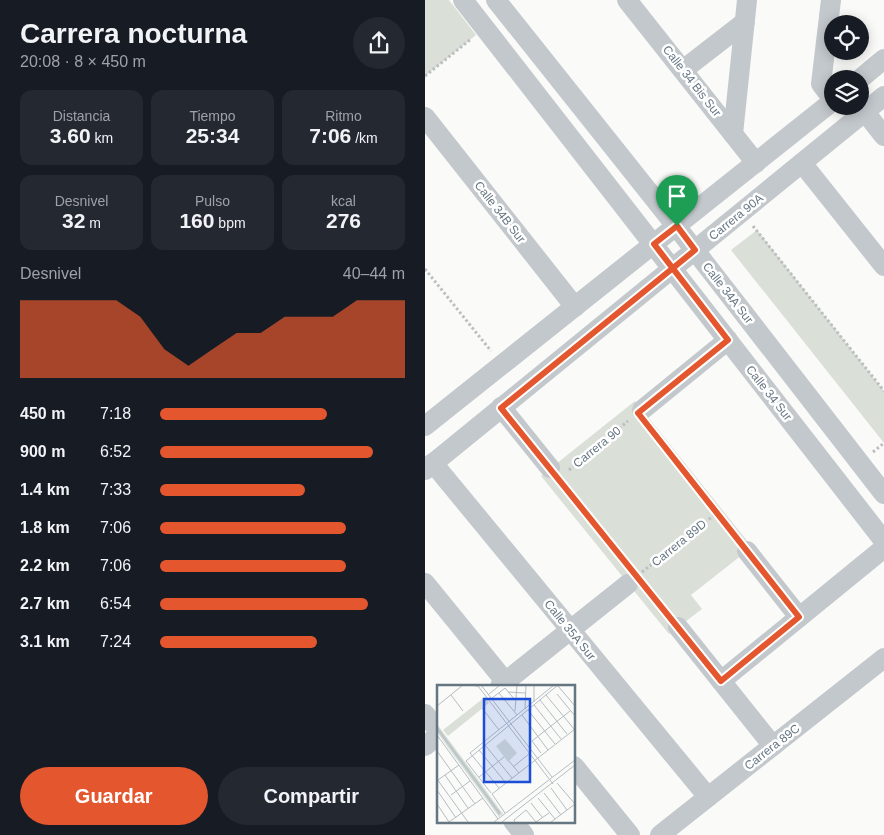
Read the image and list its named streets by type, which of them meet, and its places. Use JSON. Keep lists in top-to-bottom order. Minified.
{"streets":{"street":["Calle 34 Bis Sur","Calle 34B Sur","Carrera 90A","Calle 34A Sur","Calle 34 Sur","Calle 35A Sur","Carrera 89C"],"path":["Carrera 90","Carrera 89D"]},"crossings":[["Carrera 90A","Calle 34A Sur"],["Carrera 90A","Calle 34 Sur"],["Carrera 90A","Calle 35A Sur"],["Calle 35A Sur","Carrera 89C"]],"page":{"heading":["Carrera nocturna","20:08 · 8 × 450 m"],"stats":[["Distancia","3.60 km"],["Tiempo","25:34"],["Ritmo","7:06 /km"],["Desnivel","32 m"],["Pulso","160 bpm"],["kcal","276"]],"chart":["Desnivel","40–44 m"],"list":[{"name":"450 m","note":"7:18"},{"name":"900 m","note":"6:52"},{"name":"1.4 km","note":"7:33"},{"name":"1.8 km","note":"7:06"},{"name":"2.2 km","note":"7:06"},{"name":"2.7 km","note":"6:54"},{"name":"3.1 km","note":"7:24"}],"buttons":["Guardar","Compartir"]}}
